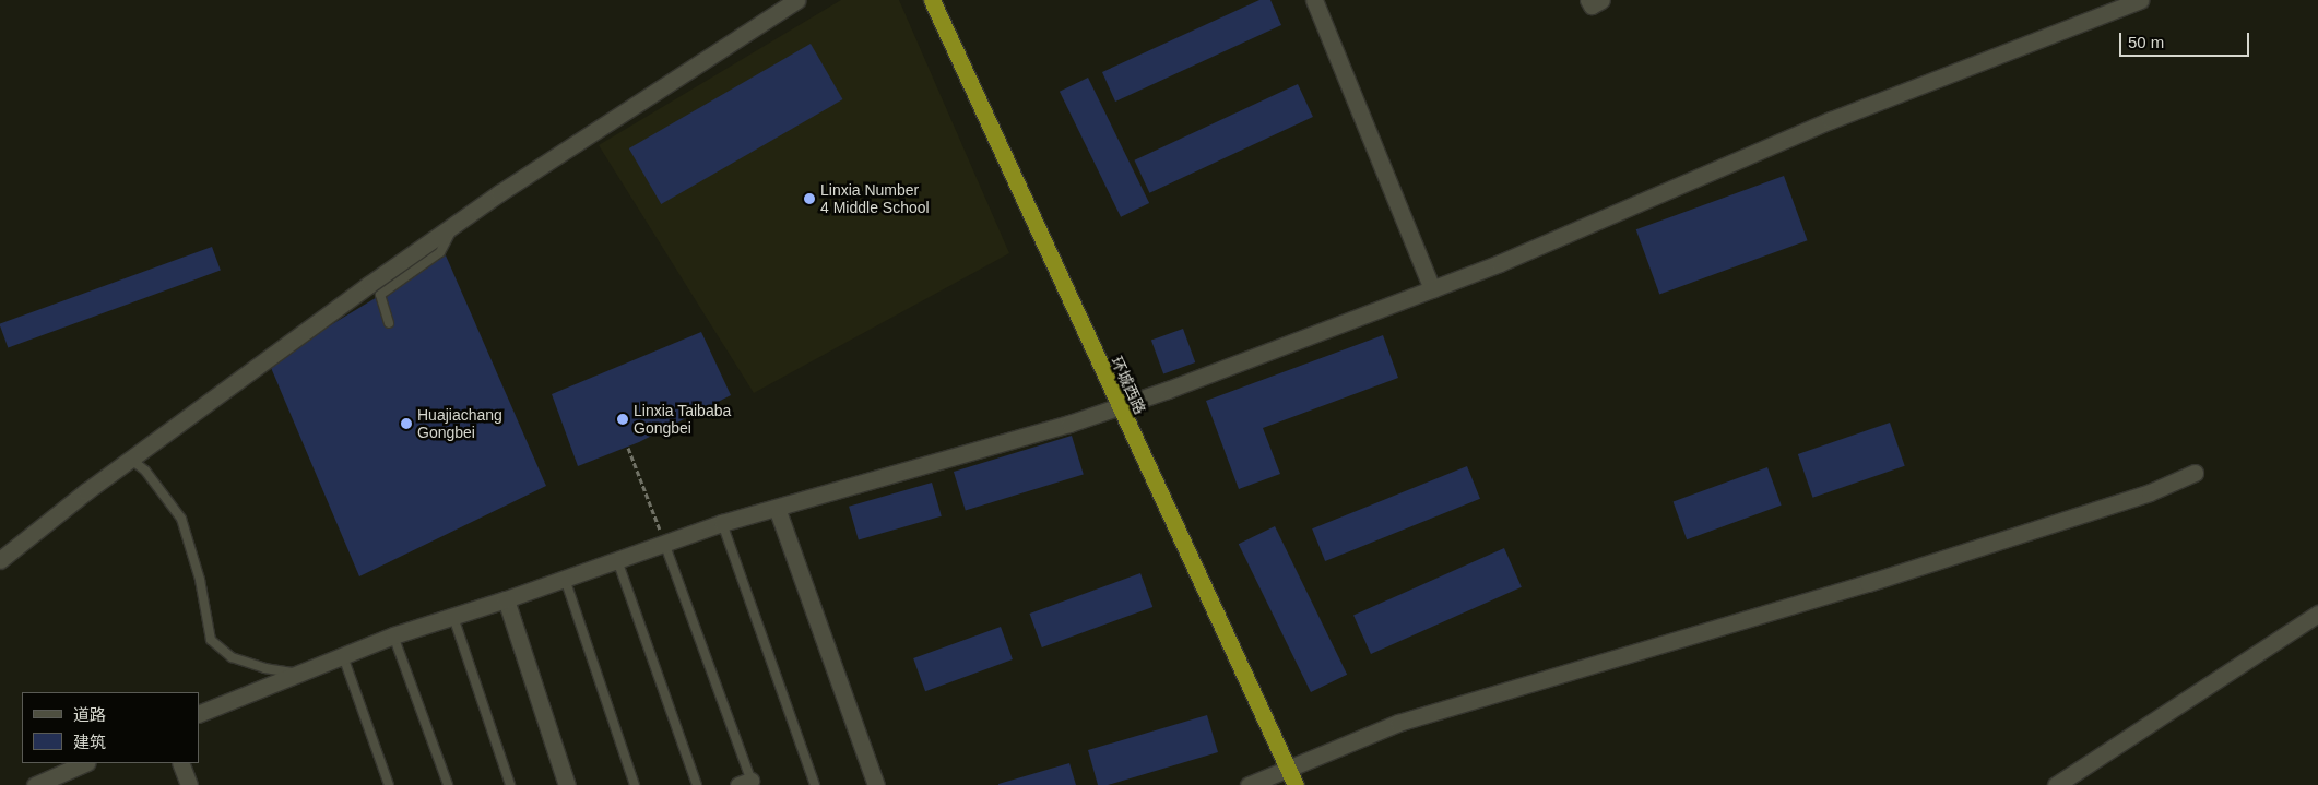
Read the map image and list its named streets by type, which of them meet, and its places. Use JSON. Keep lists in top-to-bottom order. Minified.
{"streets":{"highway":["环城西路"]},"places":["Linxia Number 4 Middle School","Linxia Taibaba Gongbei","Huajiachang Gongbei"],"legend":["道路","建筑"],"scale_bar":"50 m"}
